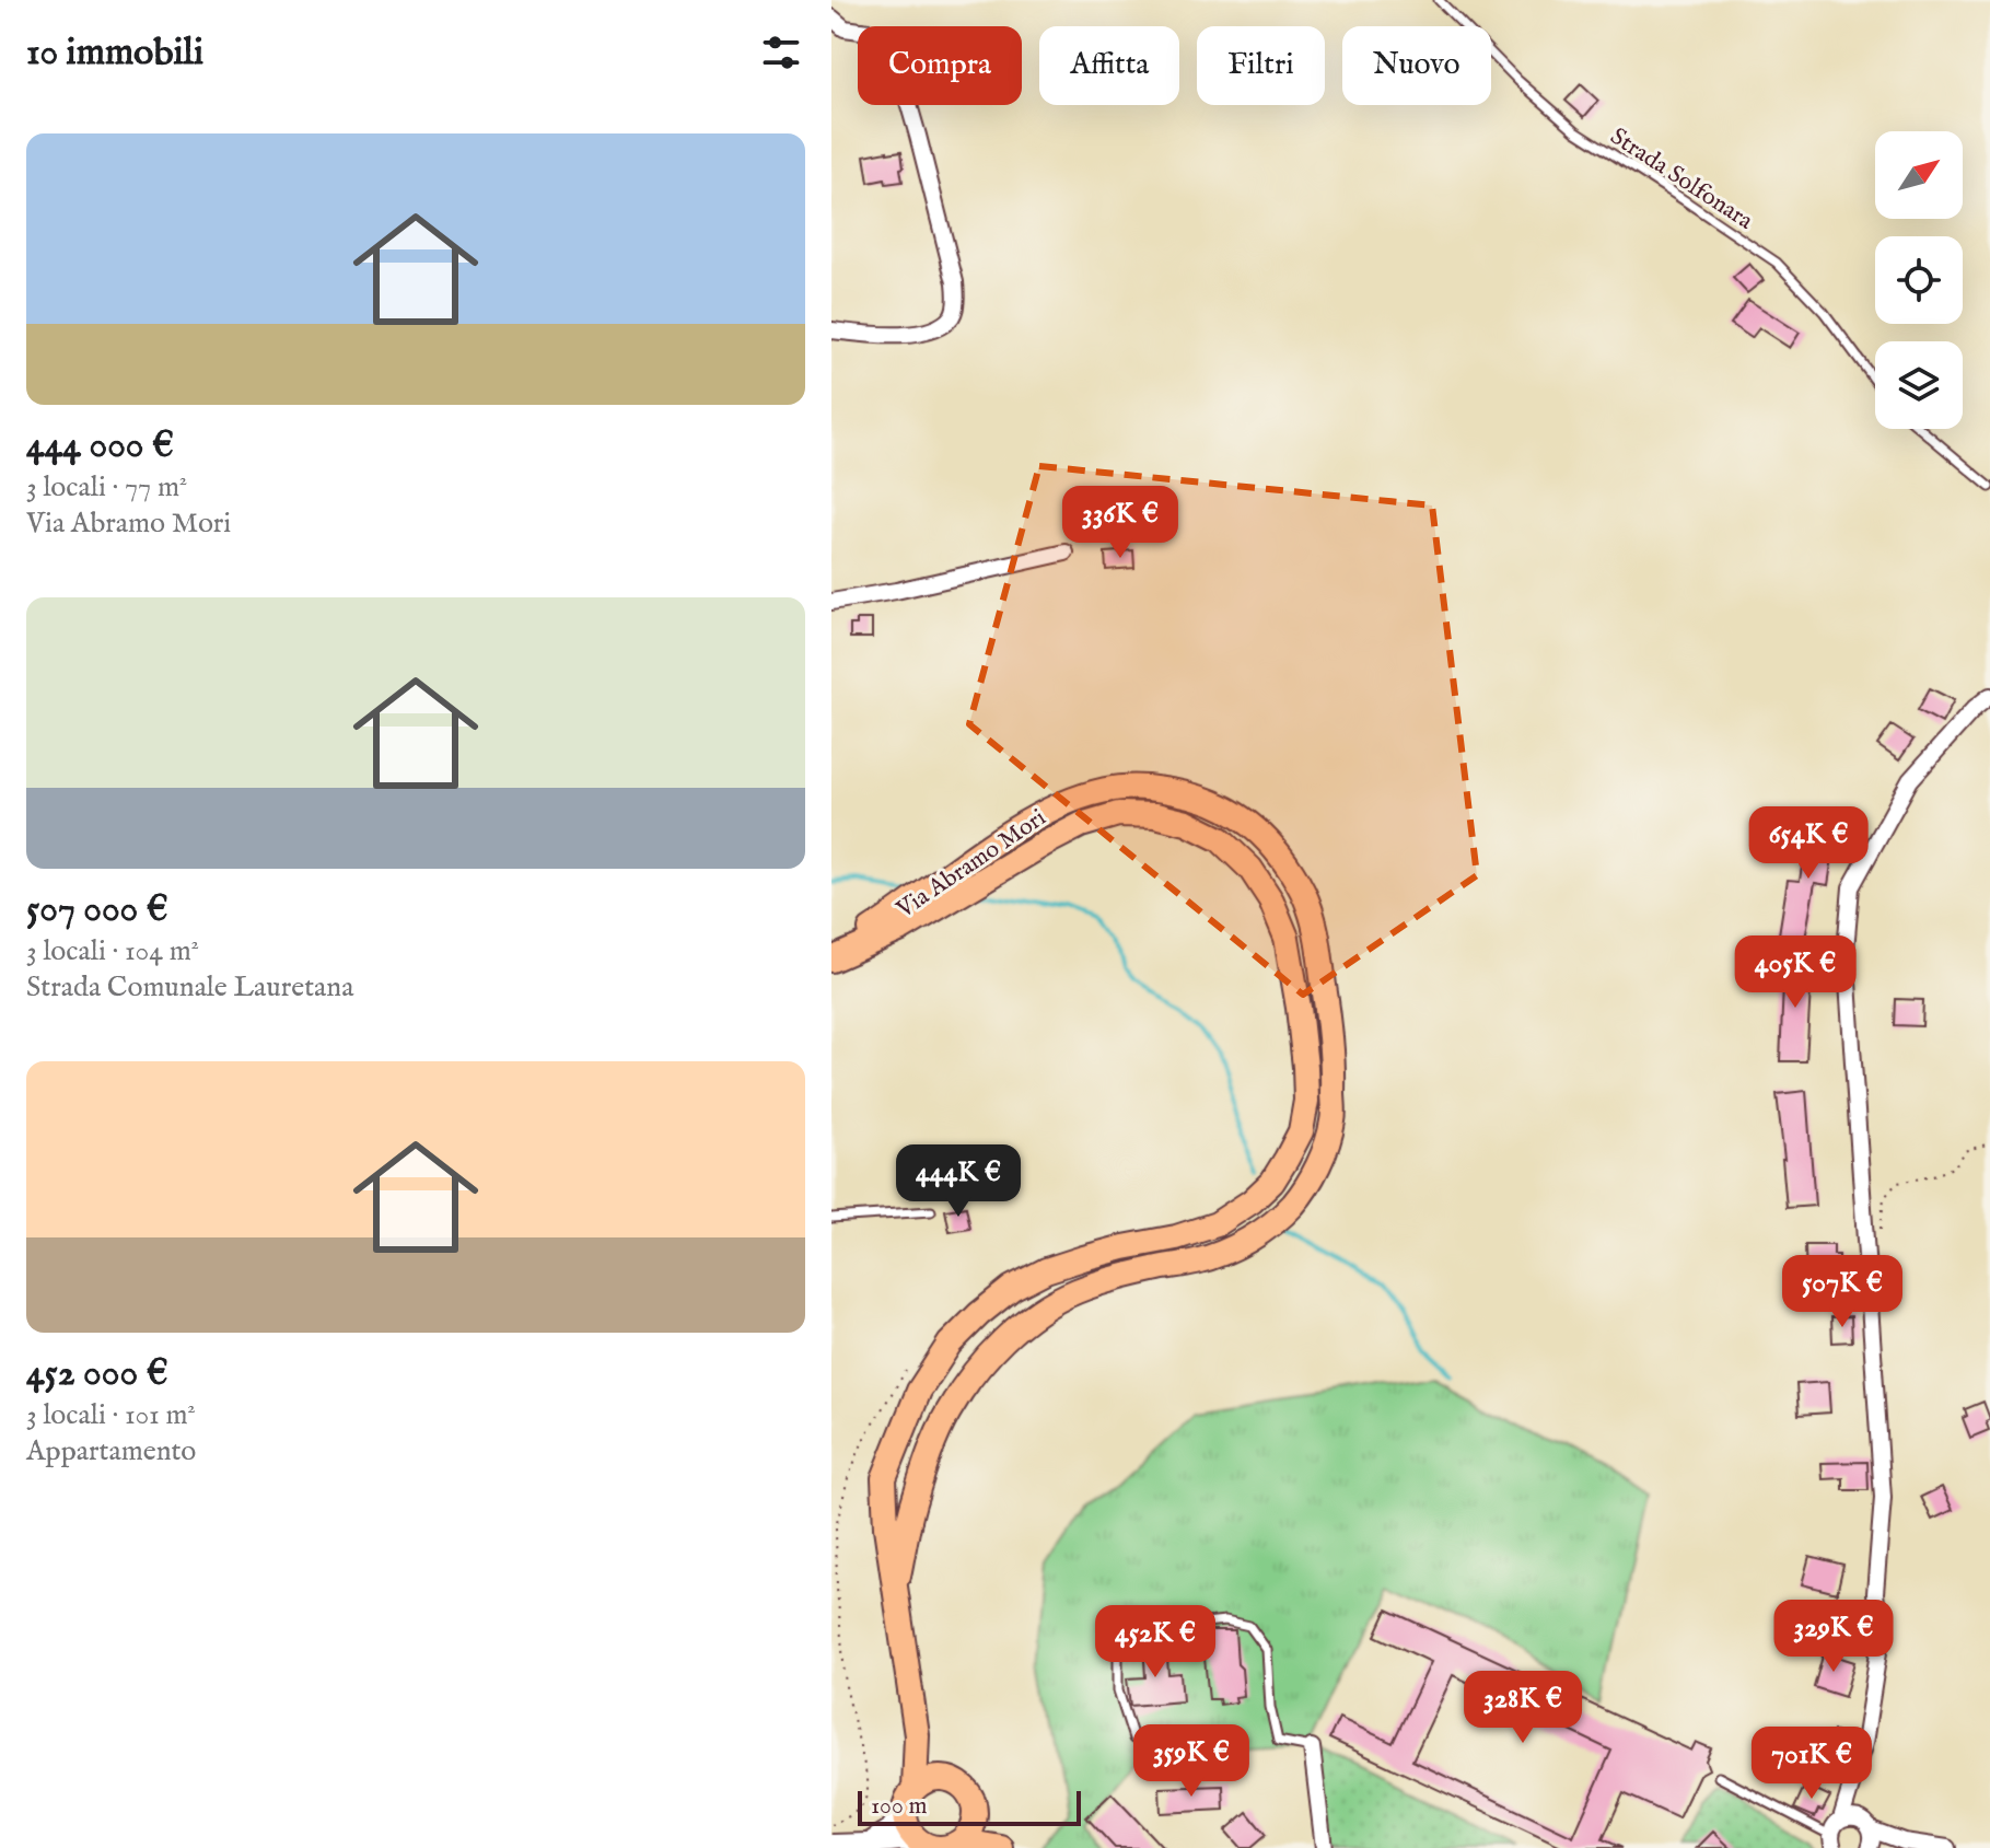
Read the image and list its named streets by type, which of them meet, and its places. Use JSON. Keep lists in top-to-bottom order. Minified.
{"streets":{"main road":["Via Abramo Mori"],"lane":["Strada Solfonara"]},"scale_bar":"100 m","north":"top right","page":{"heading":"10 immobili","chip":["Compra","Affitta","Filtri","Nuovo"],"list":[{"name":"444 000 €","note":"3 locali · 77 m² · Via Abramo Mori"},{"name":"507 000 €","note":"3 locali · 104 m² · Strada Comunale Lauretana"},{"name":"452 000 €","note":"3 locali · 101 m² · Appartamento"}],"price":["336K €","654K €","405K €","444K €","507K €","329K €","452K €","328K €","359K €","701K €"],"scale":"100 m"}}
